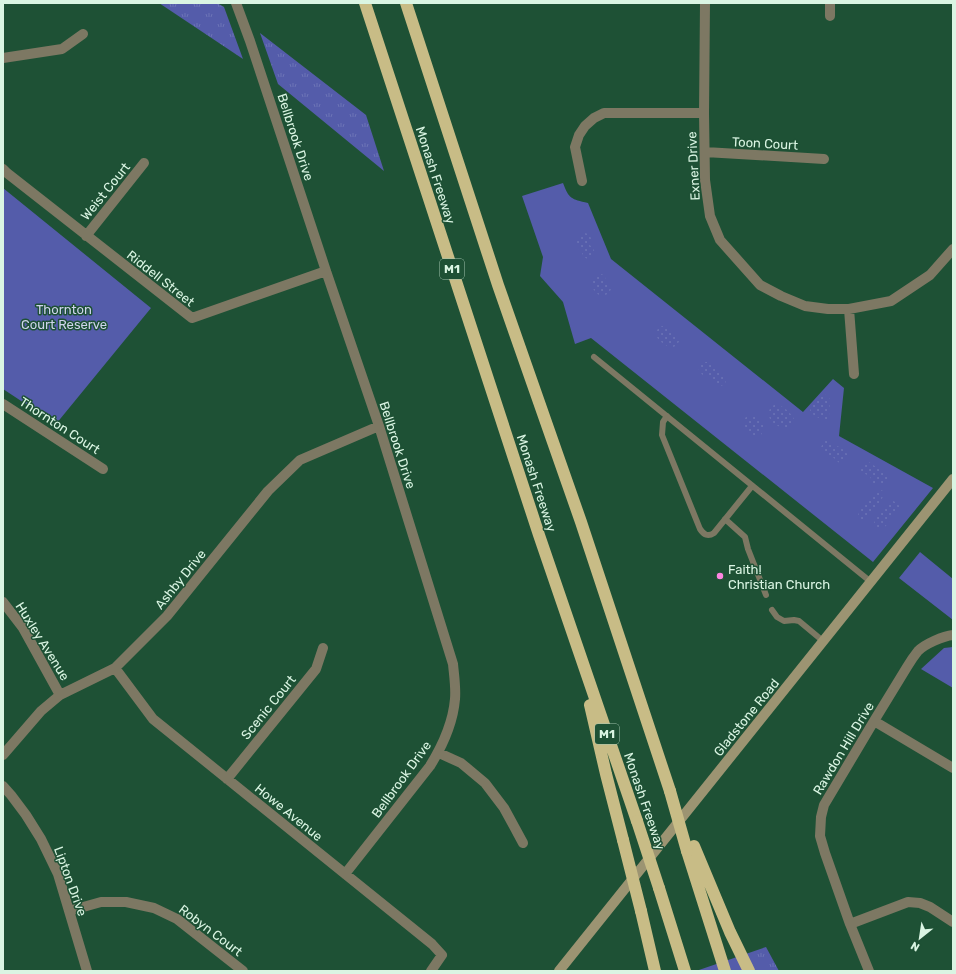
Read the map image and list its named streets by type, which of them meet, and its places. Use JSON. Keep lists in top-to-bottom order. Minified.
{"streets":{"highway":["Monash Freeway","M1"],"main road":["Gladstone Road"],"street":["Bellbrook Drive","Toon Court","Exner Drive","Weist Court","Riddell Street","Thornton Court","Ashby Drive","Huxley Avenue","Scenic Court","Rawdon Hill Drive","Howe Avenue","Lipton Drive","Robyn Court"]},"crossings":[["Bellbrook Drive","Riddell Street"],["Bellbrook Drive","Ashby Drive"],["Bellbrook Drive","Howe Avenue"],["Toon Court","Exner Drive"],["Weist Court","Riddell Street"],["Ashby Drive","Huxley Avenue"],["Ashby Drive","Howe Avenue"],["Scenic Court","Howe Avenue"],["Lipton Drive","Robyn Court"]],"parks":["Thornton Court Reserve"],"places":["Faith! Christian Church"],"north":"bottom left"}
